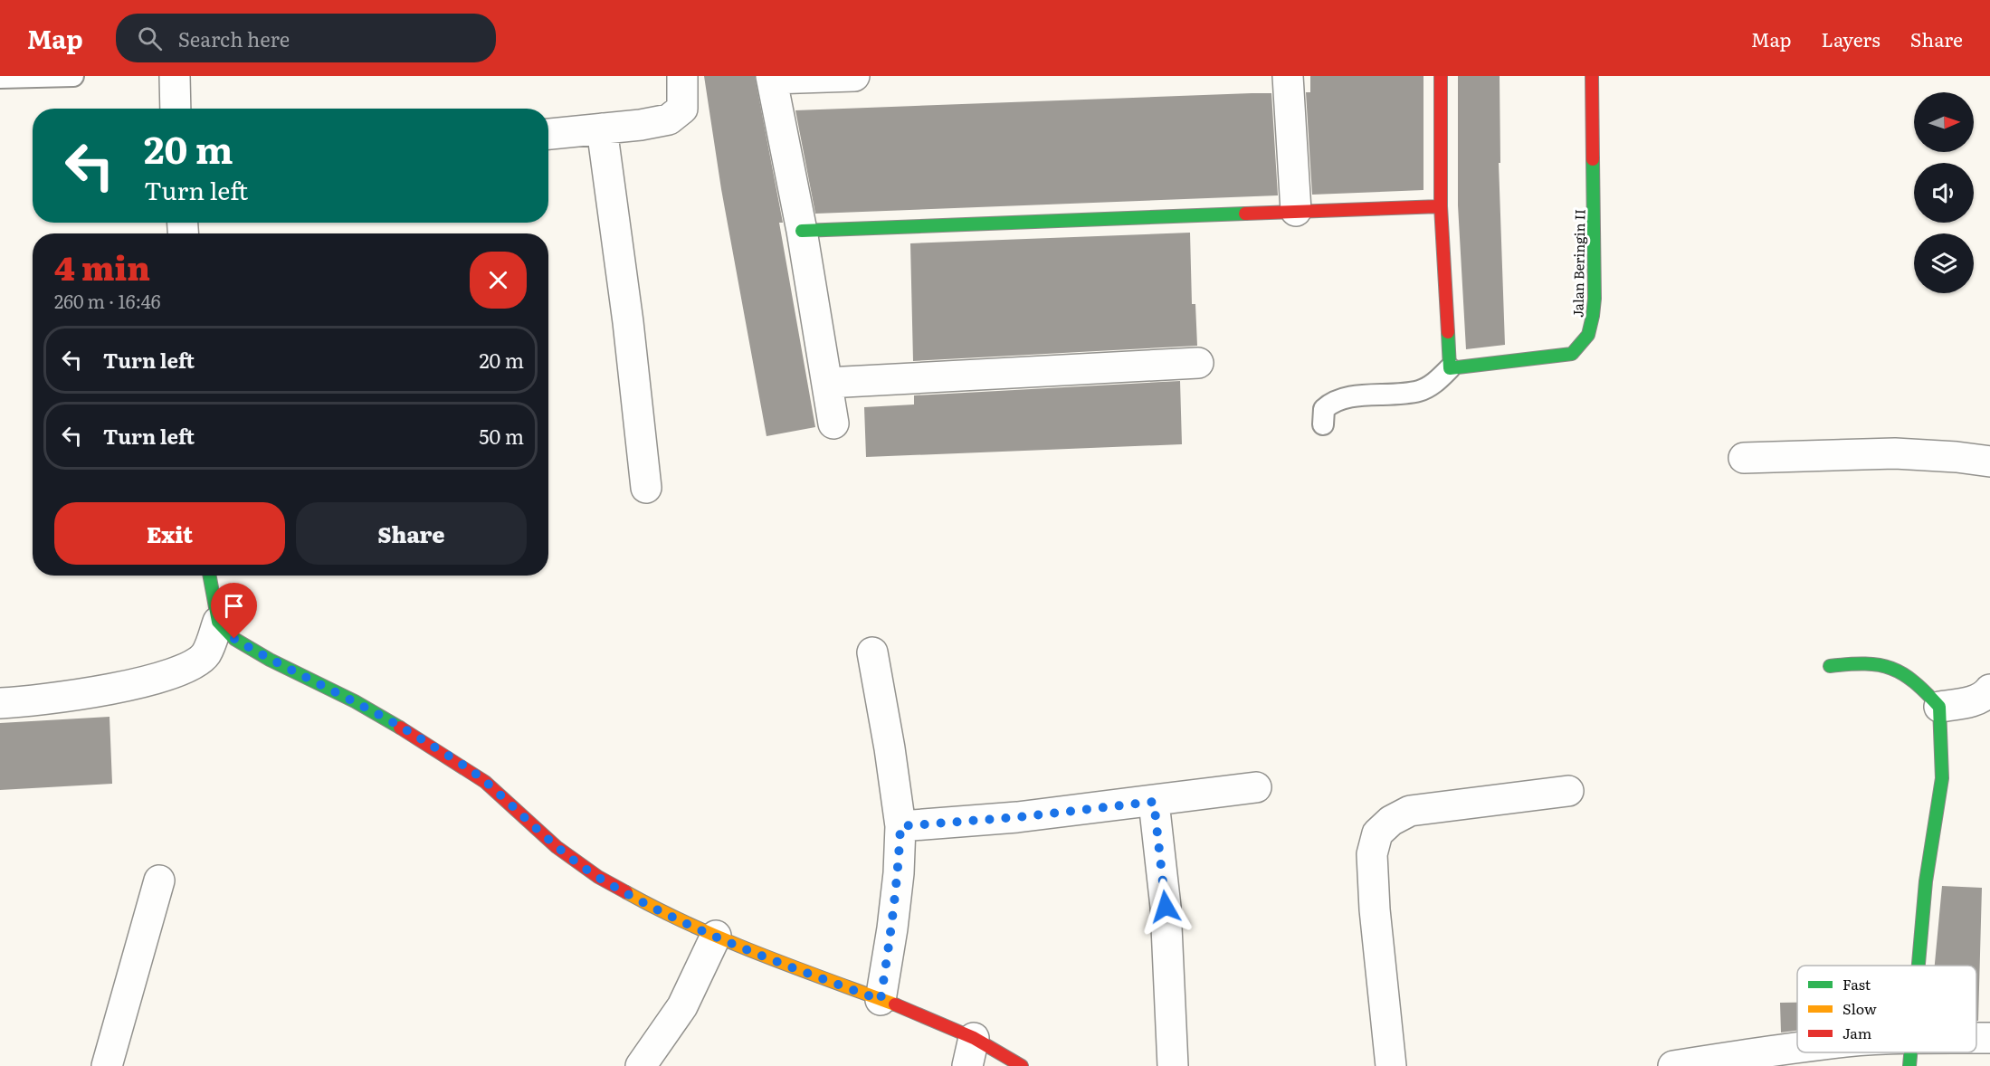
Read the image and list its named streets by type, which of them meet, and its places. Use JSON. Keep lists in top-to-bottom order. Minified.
{"streets":{"street":["Jalan Beringin II"]},"legend":["Fast","Slow","Jam"],"north":"right","page":{"header":"Map","search":"Search here","nav":["Map","Layers","Share"],"turn":["20 m","Turn left"],"heading":["4 min","260 m · 16:46"],"list":[{"name":"Turn left","value":"20 m"},{"name":"Turn left","value":"50 m"}],"buttons":["Exit","Share"]}}
